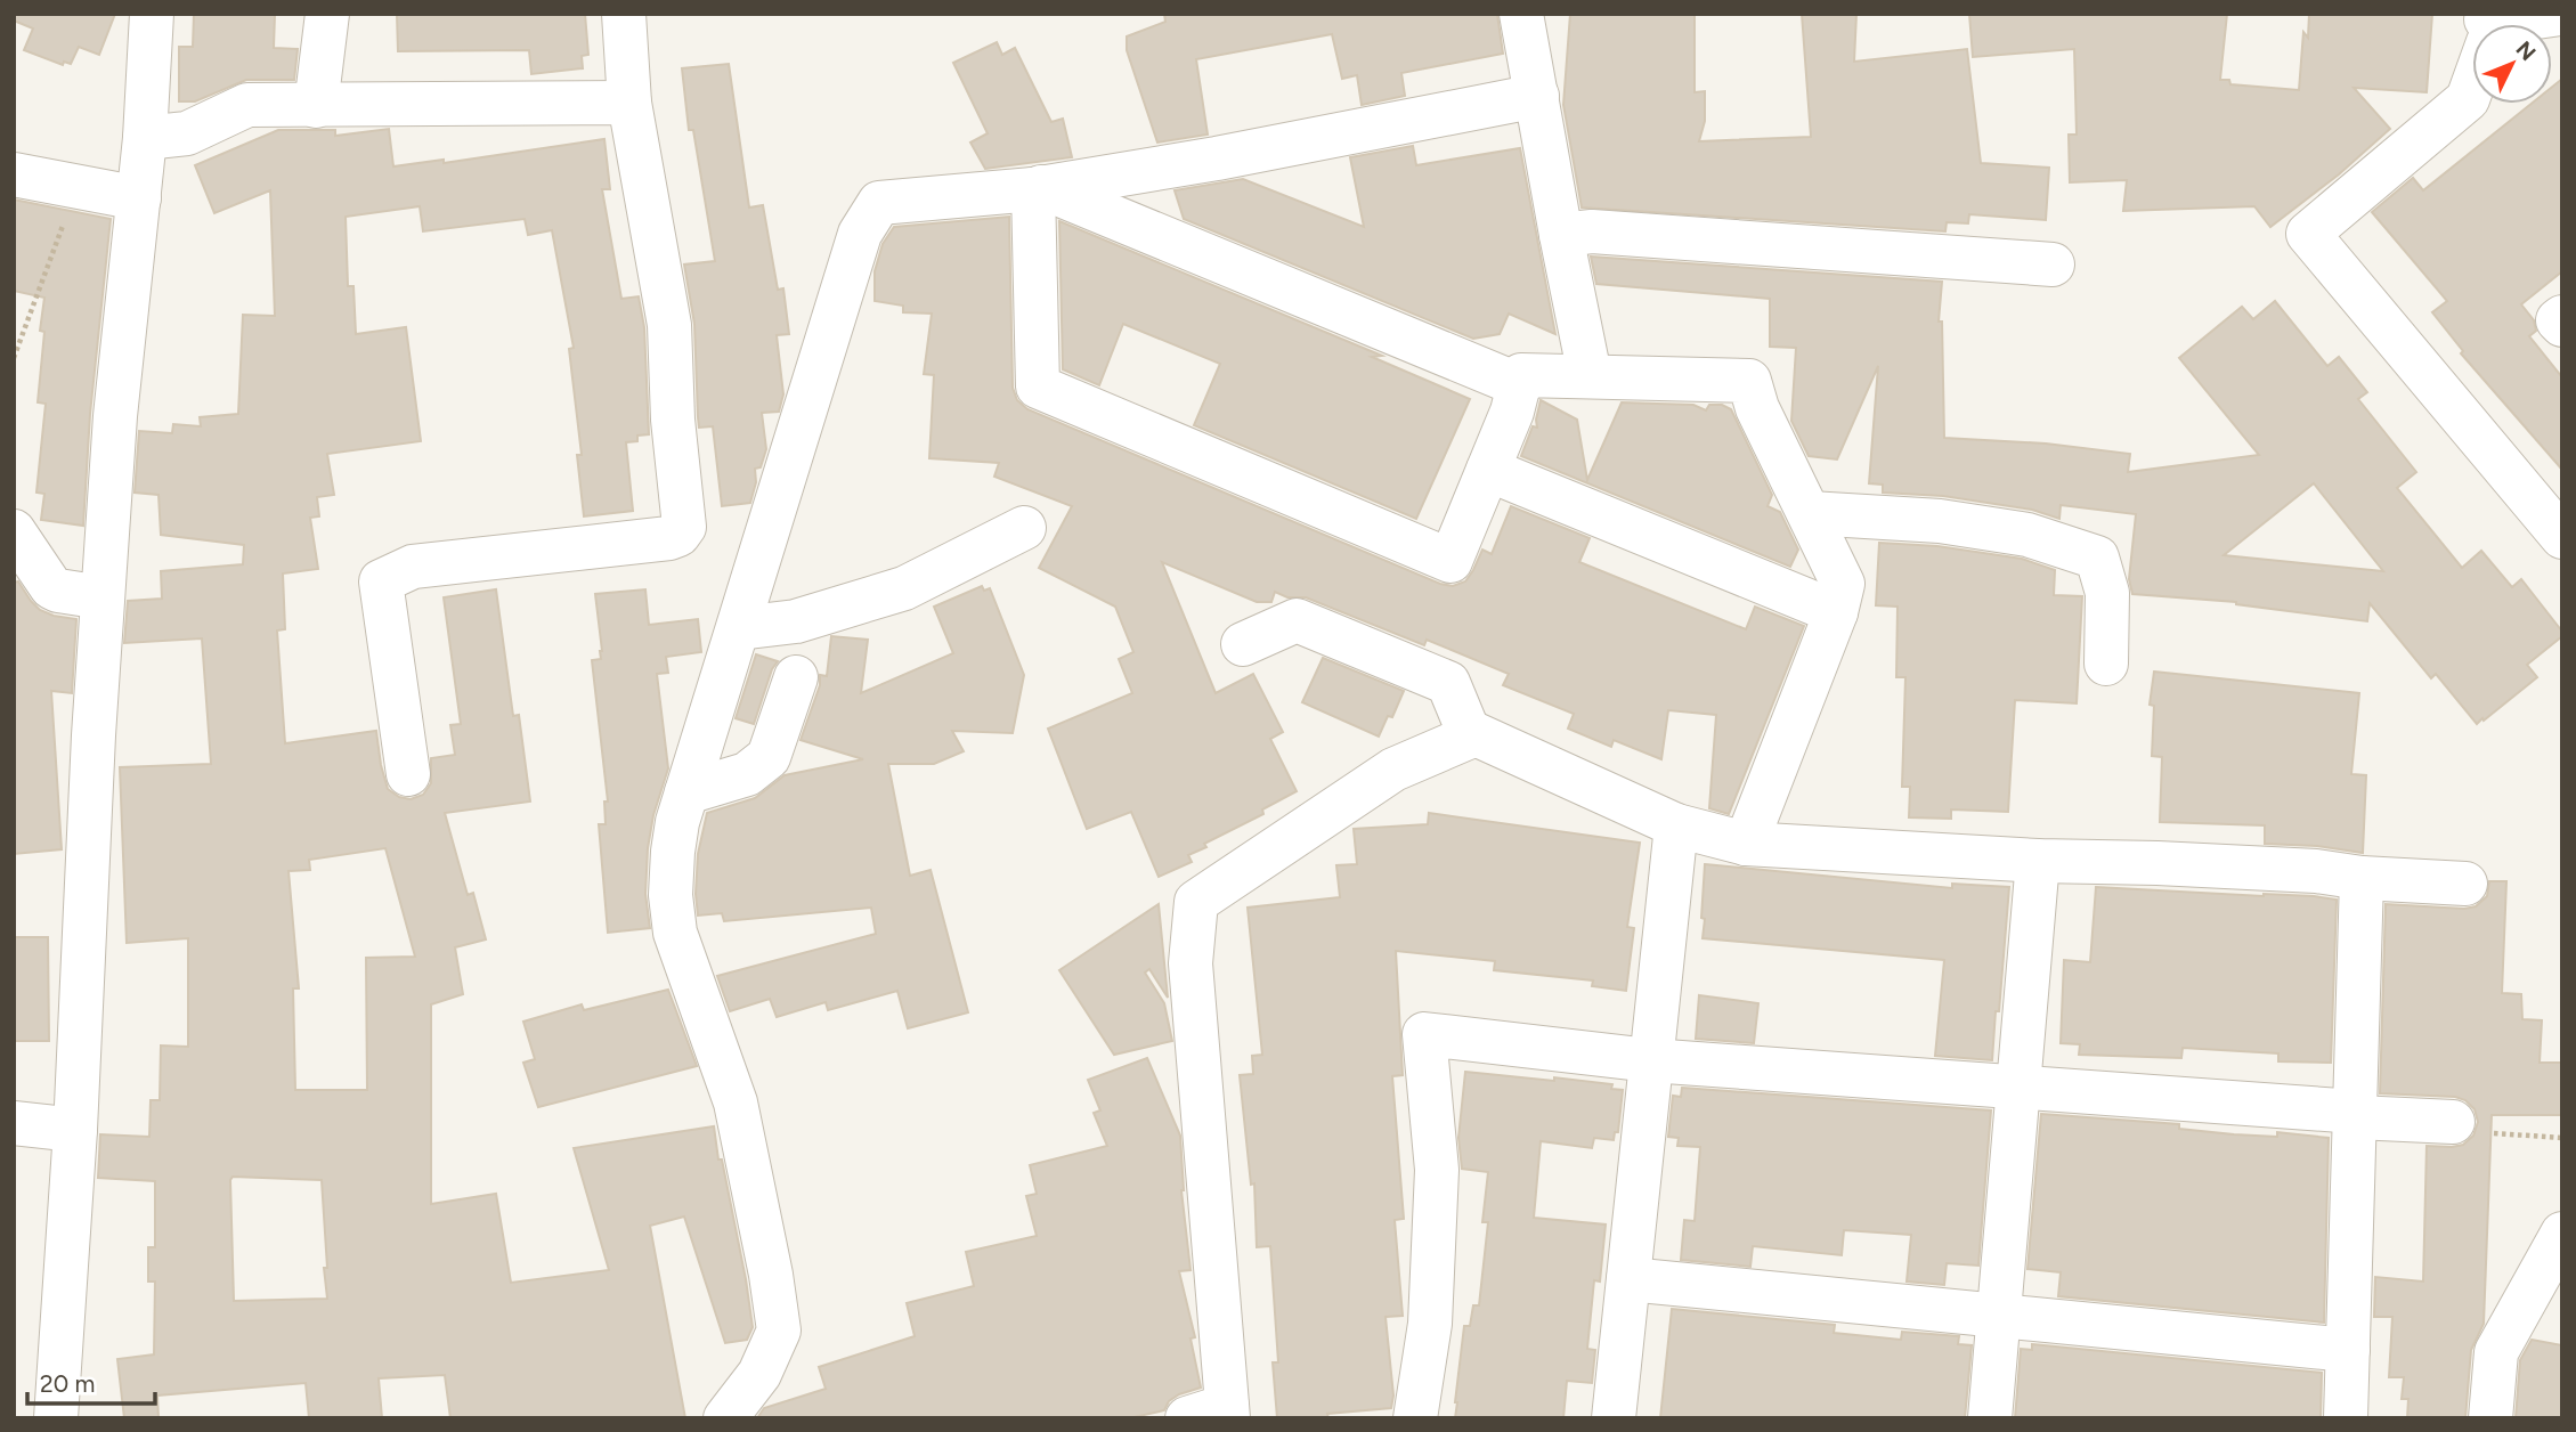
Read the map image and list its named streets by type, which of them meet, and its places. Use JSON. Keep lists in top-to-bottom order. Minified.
{"scale_bar":"20 m","north":"top right"}
